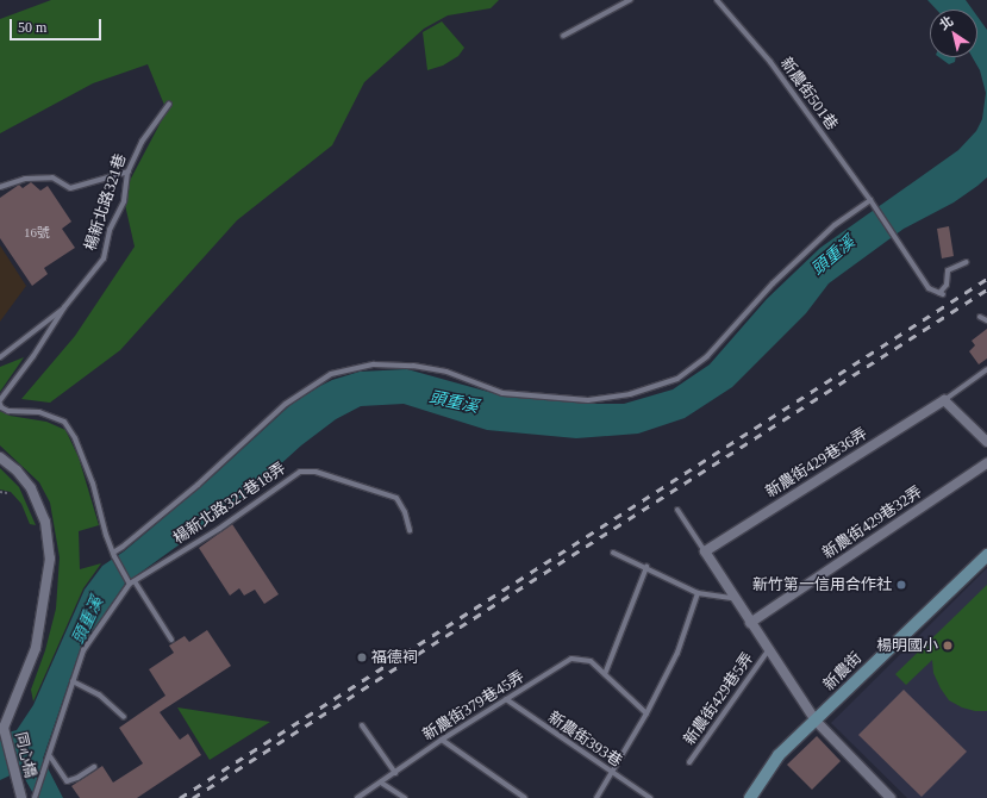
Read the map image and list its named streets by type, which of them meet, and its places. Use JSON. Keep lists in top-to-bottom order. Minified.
{"streets":{"street":["新農街429巷36弄","新農街429巷32弄","新農街","同心橋"],"lane":["新農街501巷","楊新北路321巷","楊新北路321巷18弄","新農街429巷5弄","新農街379巷45弄","新農街393巷"]},"crossings":[["楊新北路321巷","楊新北路321巷18弄"],["新農街379巷45弄","新農街393巷"]],"water":["頭重溪"],"places":["新竹第一信用合作社","楊明國小","福德祠"],"house_numbers":["16號"],"scale_bar":"50 m","north":"top left"}
